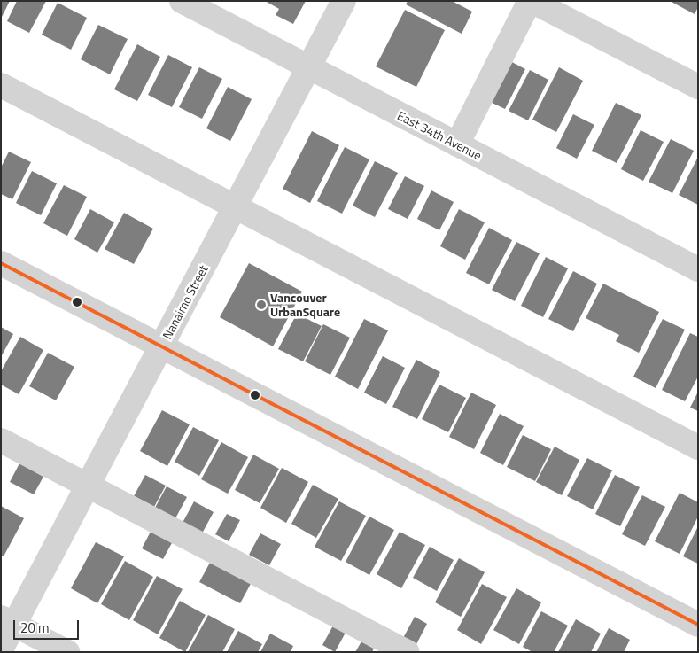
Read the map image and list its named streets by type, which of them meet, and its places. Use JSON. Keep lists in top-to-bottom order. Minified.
{"streets":{"street":["East 34th Avenue","Nanaimo Street"]},"crossings":[["East 34th Avenue","Nanaimo Street"]],"places":["Vancouver UrbanSquare"],"scale_bar":"20 m"}
